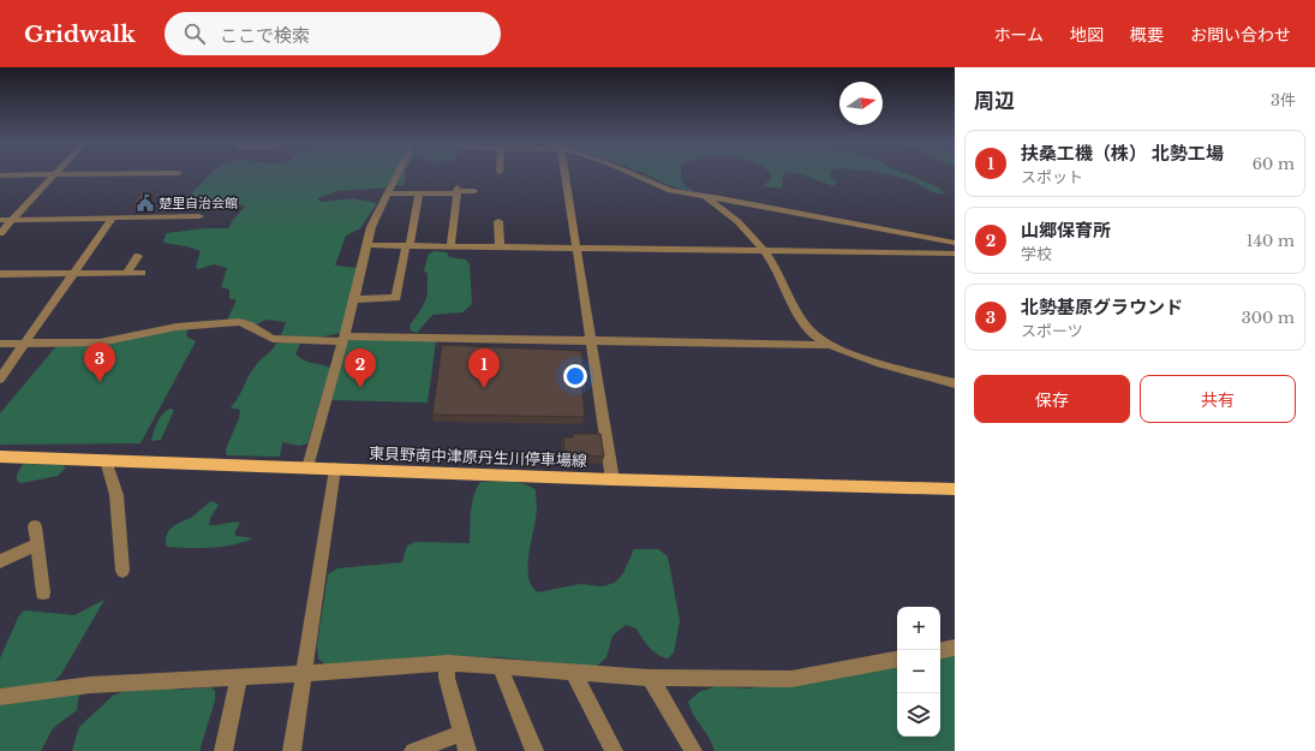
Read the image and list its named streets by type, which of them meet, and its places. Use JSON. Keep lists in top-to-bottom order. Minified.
{"streets":{"main road":["東貝野南中津原丹生川停車場線"]},"places":{"public building":["楚里自治会館"]},"north":"right","page":{"header":"Gridwalk","search":"ここで検索","nav":["ホーム","地図","概要","お問い合わせ"],"heading":["周辺","3件"],"list":[{"mark":"1","name":"扶桑工機（株） 北勢工場","note":"スポット","value":"60 m"},{"mark":"2","name":"山郷保育所","note":"学校","value":"140 m"},{"mark":"3","name":"北勢基原グラウンド","note":"スポーツ","value":"300 m"}],"pins":["3","1","2"],"buttons":["保存","共有"],"map_buttons":["+","−"]}}
